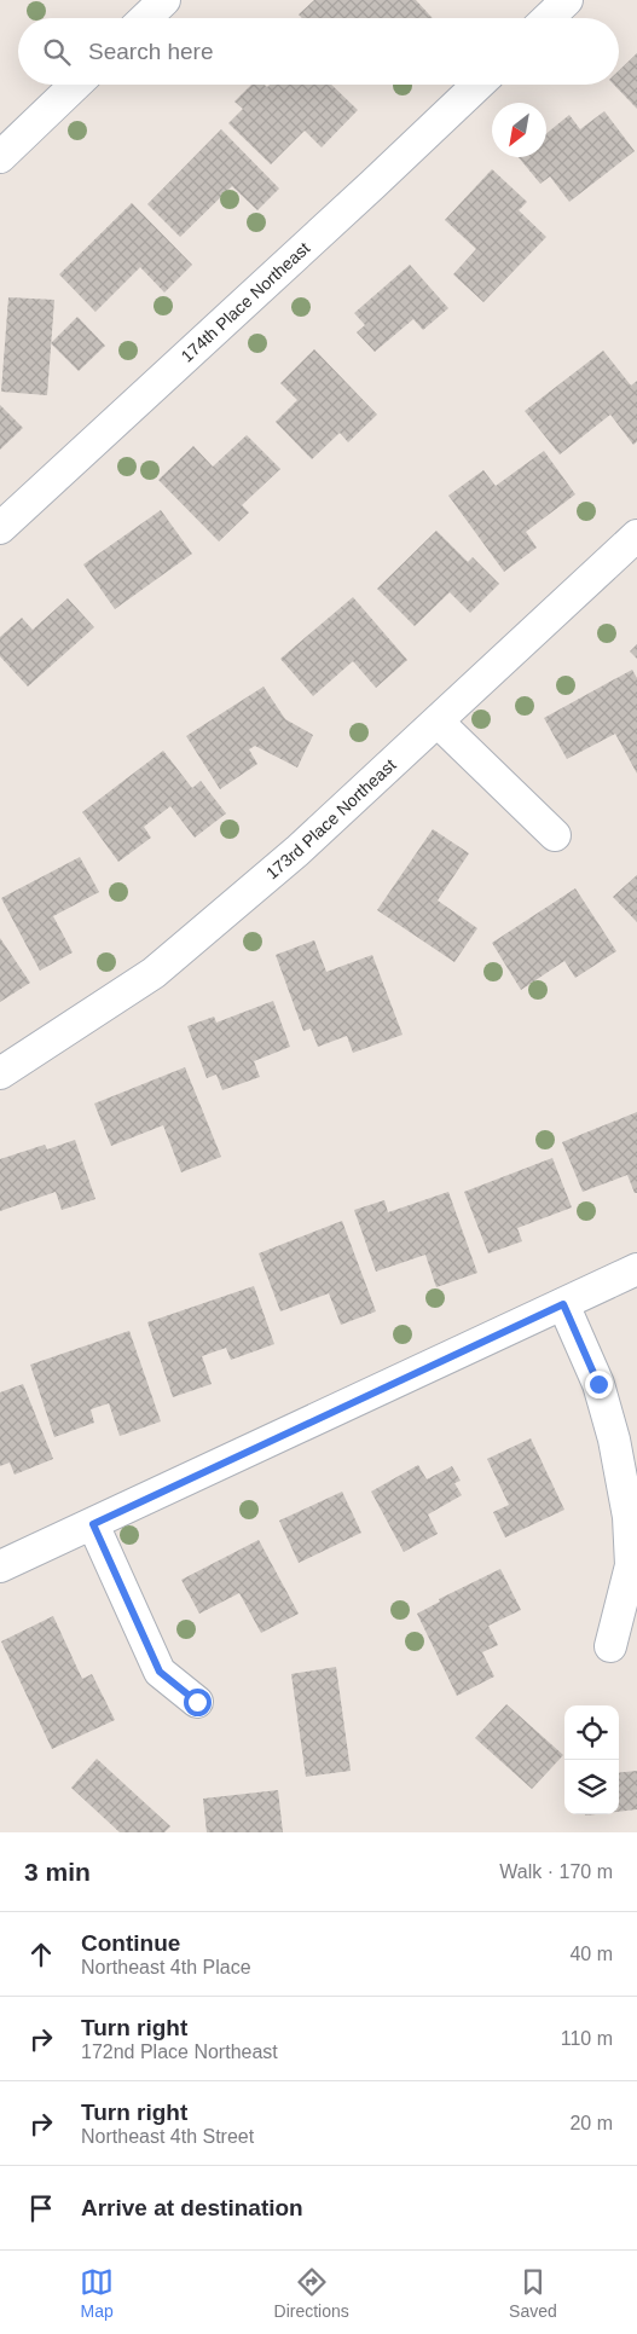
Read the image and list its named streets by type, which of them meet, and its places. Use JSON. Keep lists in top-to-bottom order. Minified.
{"streets":{"street":["174th Place Northeast","173rd Place Northeast"]},"north":"bottom left","page":{"search":"Search here","heading":["3 min","Walk · 170 m"],"list":[["Continue","Northeast 4th Place","40 m"],["Turn right","172nd Place Northeast","110 m"],["Turn right","Northeast 4th Street","20 m"],"Arrive at destination"],"nav":["Map","Directions","Saved"]}}
